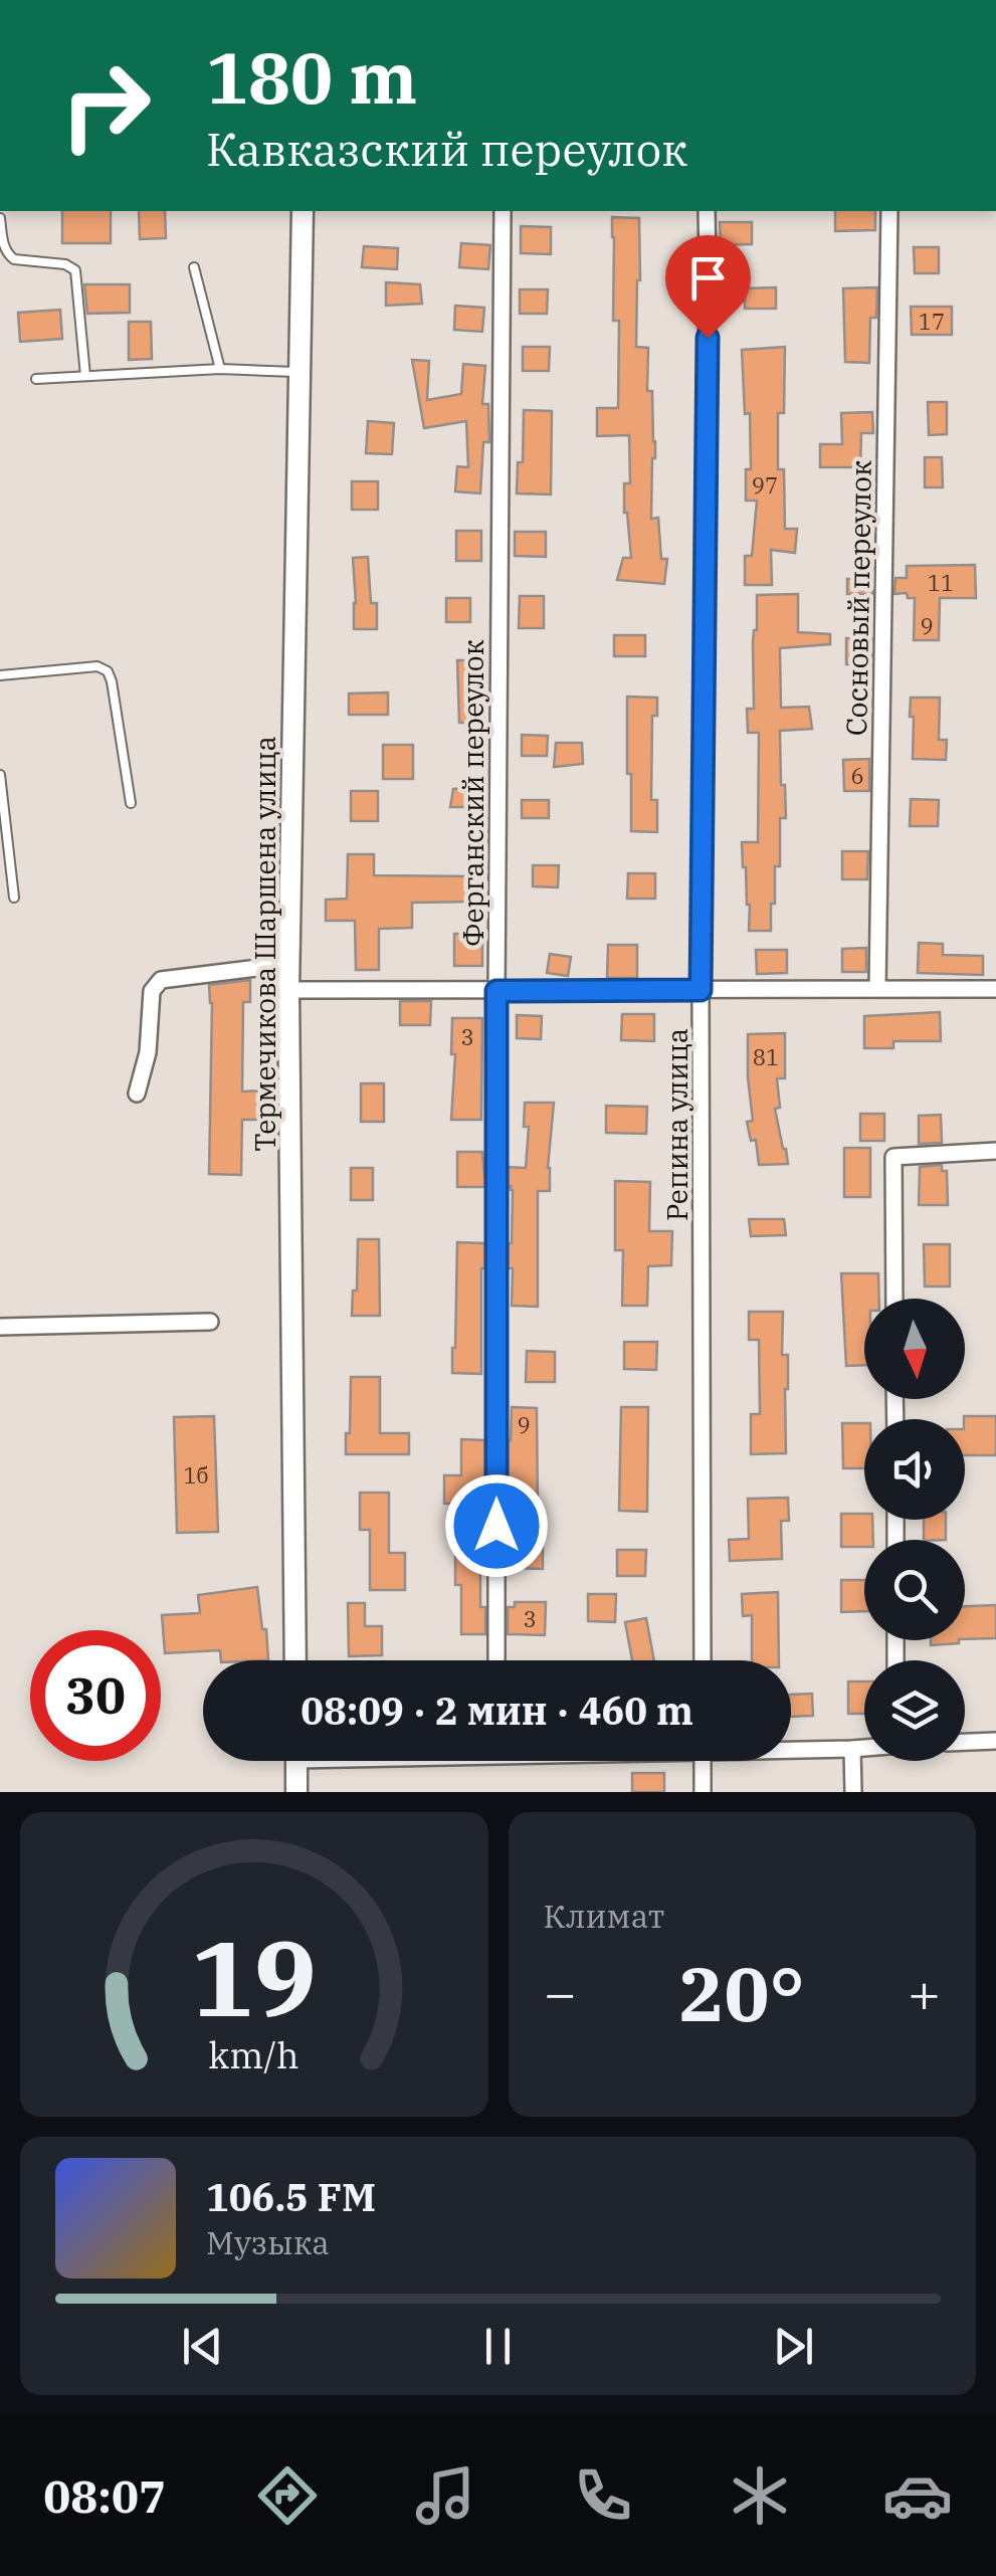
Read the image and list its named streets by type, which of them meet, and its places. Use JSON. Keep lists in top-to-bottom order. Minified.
{"streets":{"street":["Сосновый переулок","Ферганский переулок","Термечикова Шаршена улица","Репина улица"]},"house_numbers":["17","97","11","9","6","3","81","9","1б","3"],"north":"bottom","page":{"turn":["180 m","Кавказский переулок"],"limit":"30","trip":"08:09 · 2 мин · 460 m","tile":"Климат","heat":["−","20°","+"],"song":["106.5 FM","Музыка"],"tabs":"08:07","gauge":["19","km/h"]}}
